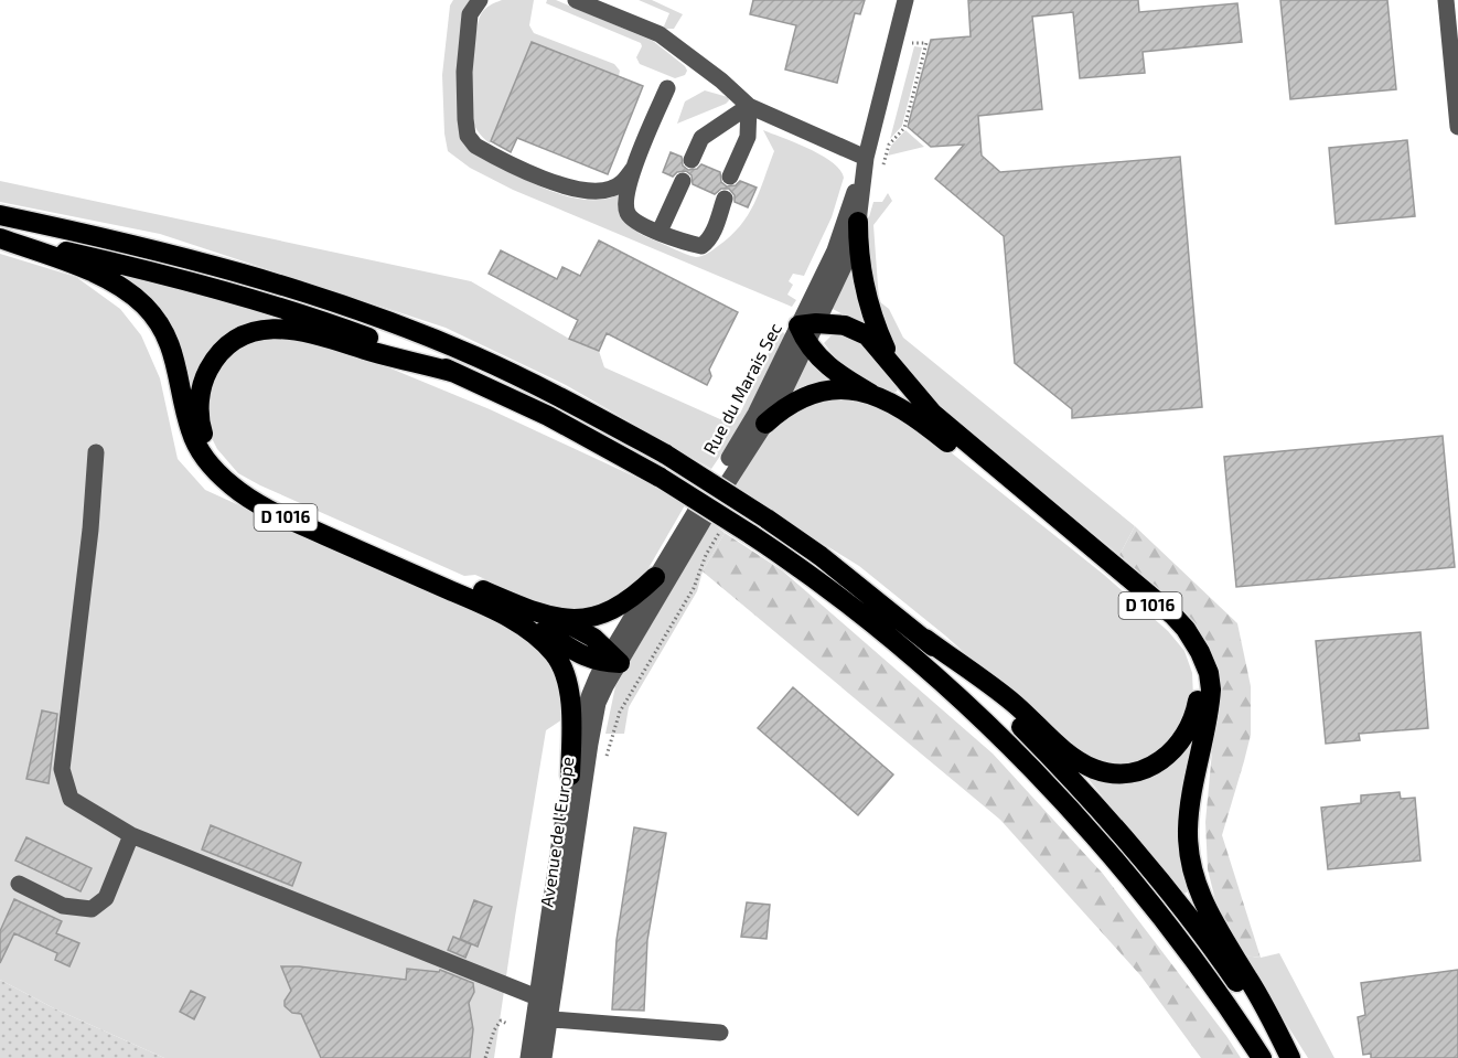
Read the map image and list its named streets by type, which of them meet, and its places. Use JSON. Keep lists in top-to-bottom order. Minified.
{"streets":{"highway":["D 1016"],"street":["Rue du Marais Sec","Avenue de l'Europe"]},"crossings":[["Rue du Marais Sec","D 1016"],["Rue du Marais Sec","Avenue de l'Europe"],["D 1016","Avenue de l'Europe"]]}
